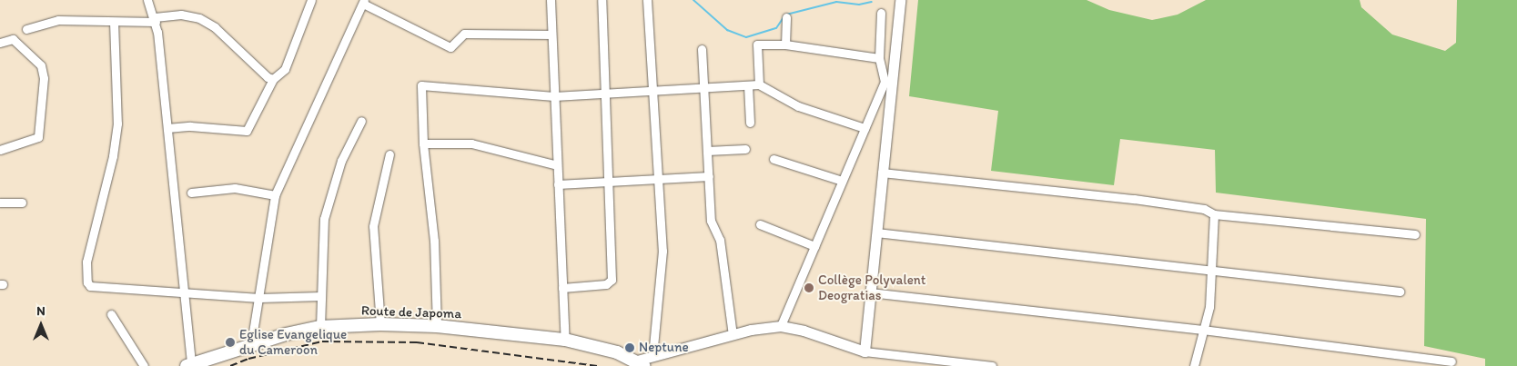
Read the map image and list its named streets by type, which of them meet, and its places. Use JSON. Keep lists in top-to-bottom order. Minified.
{"streets":{"main road":["Route de Japoma"]},"places":["Collège Polyvalent Deogratias","Eglise Evangelique du Cameroon","Neptune"],"north":"top"}
